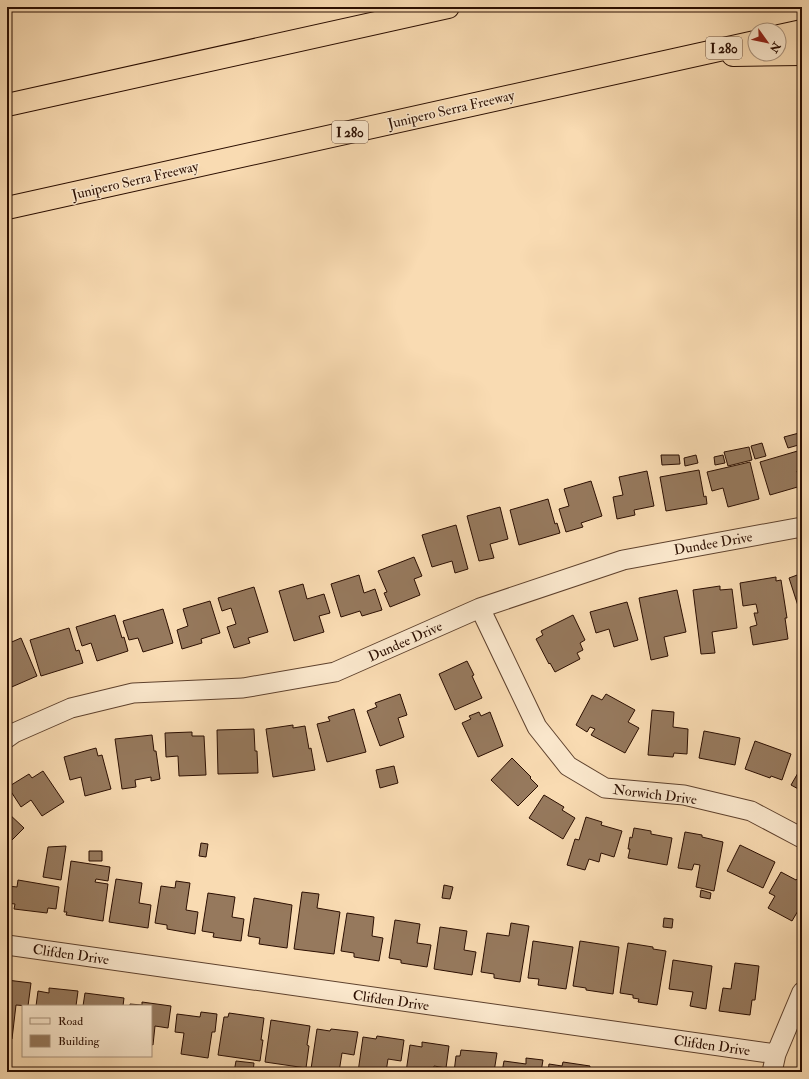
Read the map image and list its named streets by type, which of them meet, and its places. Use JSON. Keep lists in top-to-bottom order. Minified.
{"streets":{"highway":["I 280","Junipero Serra Freeway"],"street":["Dundee Drive","Norwich Drive","Clifden Drive"]},"crossings":[["Dundee Drive","Norwich Drive"]],"legend":["Road","Building"],"north":"bottom right"}
